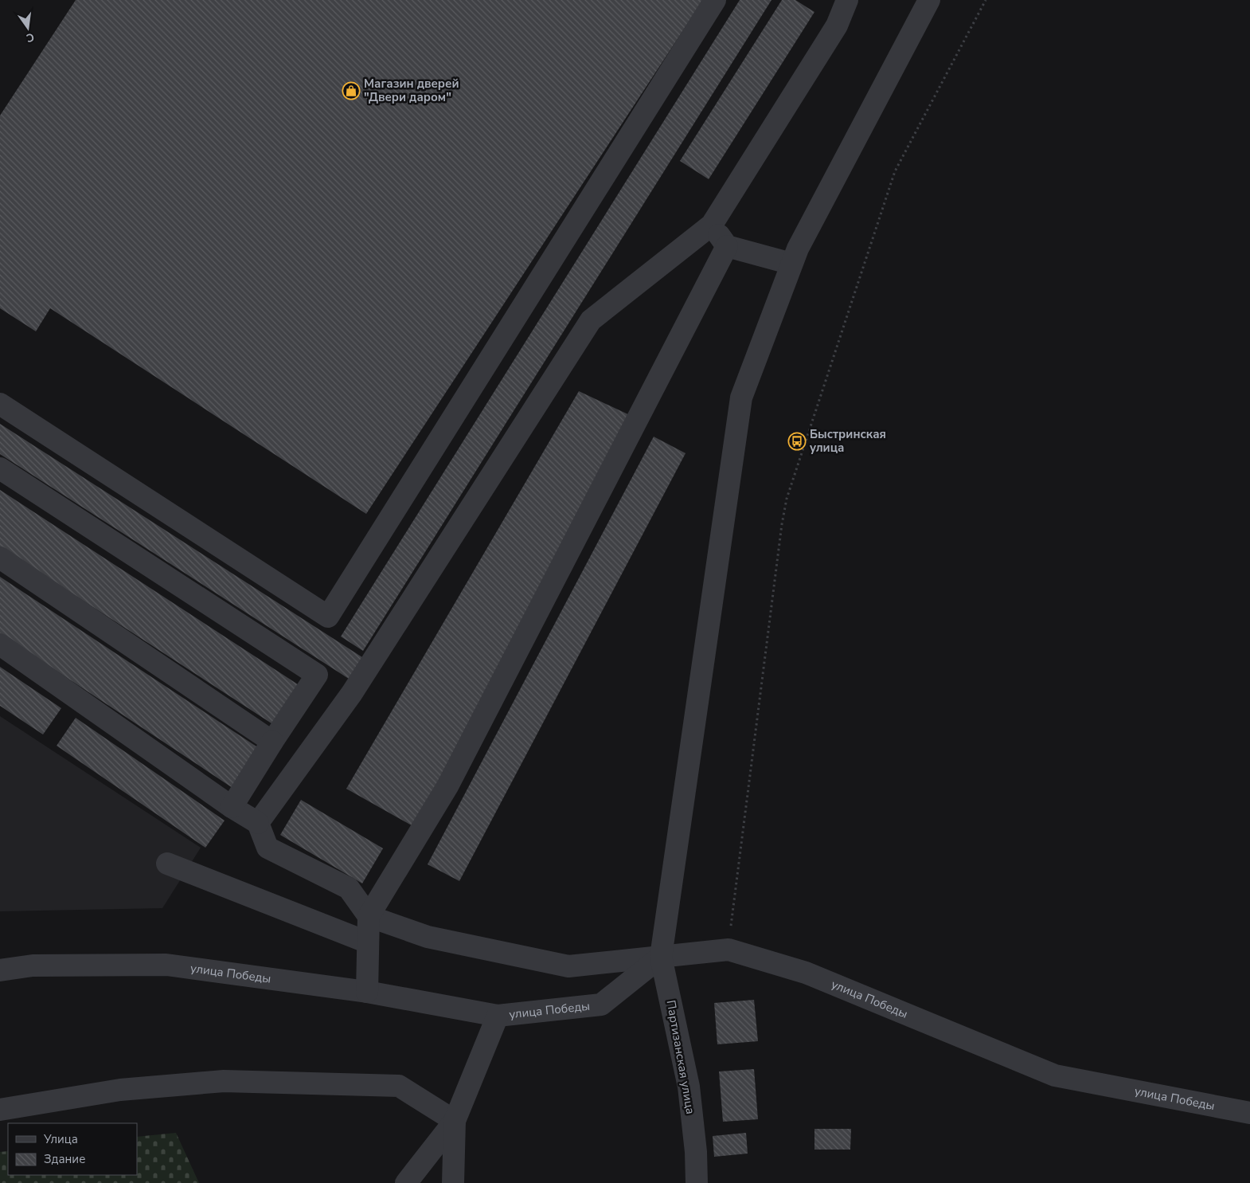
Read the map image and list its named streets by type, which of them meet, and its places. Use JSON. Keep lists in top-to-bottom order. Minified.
{"streets":{"street":["улица Победы","Партизанская улица"]},"crossings":[["улица Победы","Партизанская улица"]],"places":{"shop":["Магазин дверей \"Двери даром\""],"bus stop":["Быстринская улица"]},"legend":["Улица","Здание"],"north":"bottom"}
